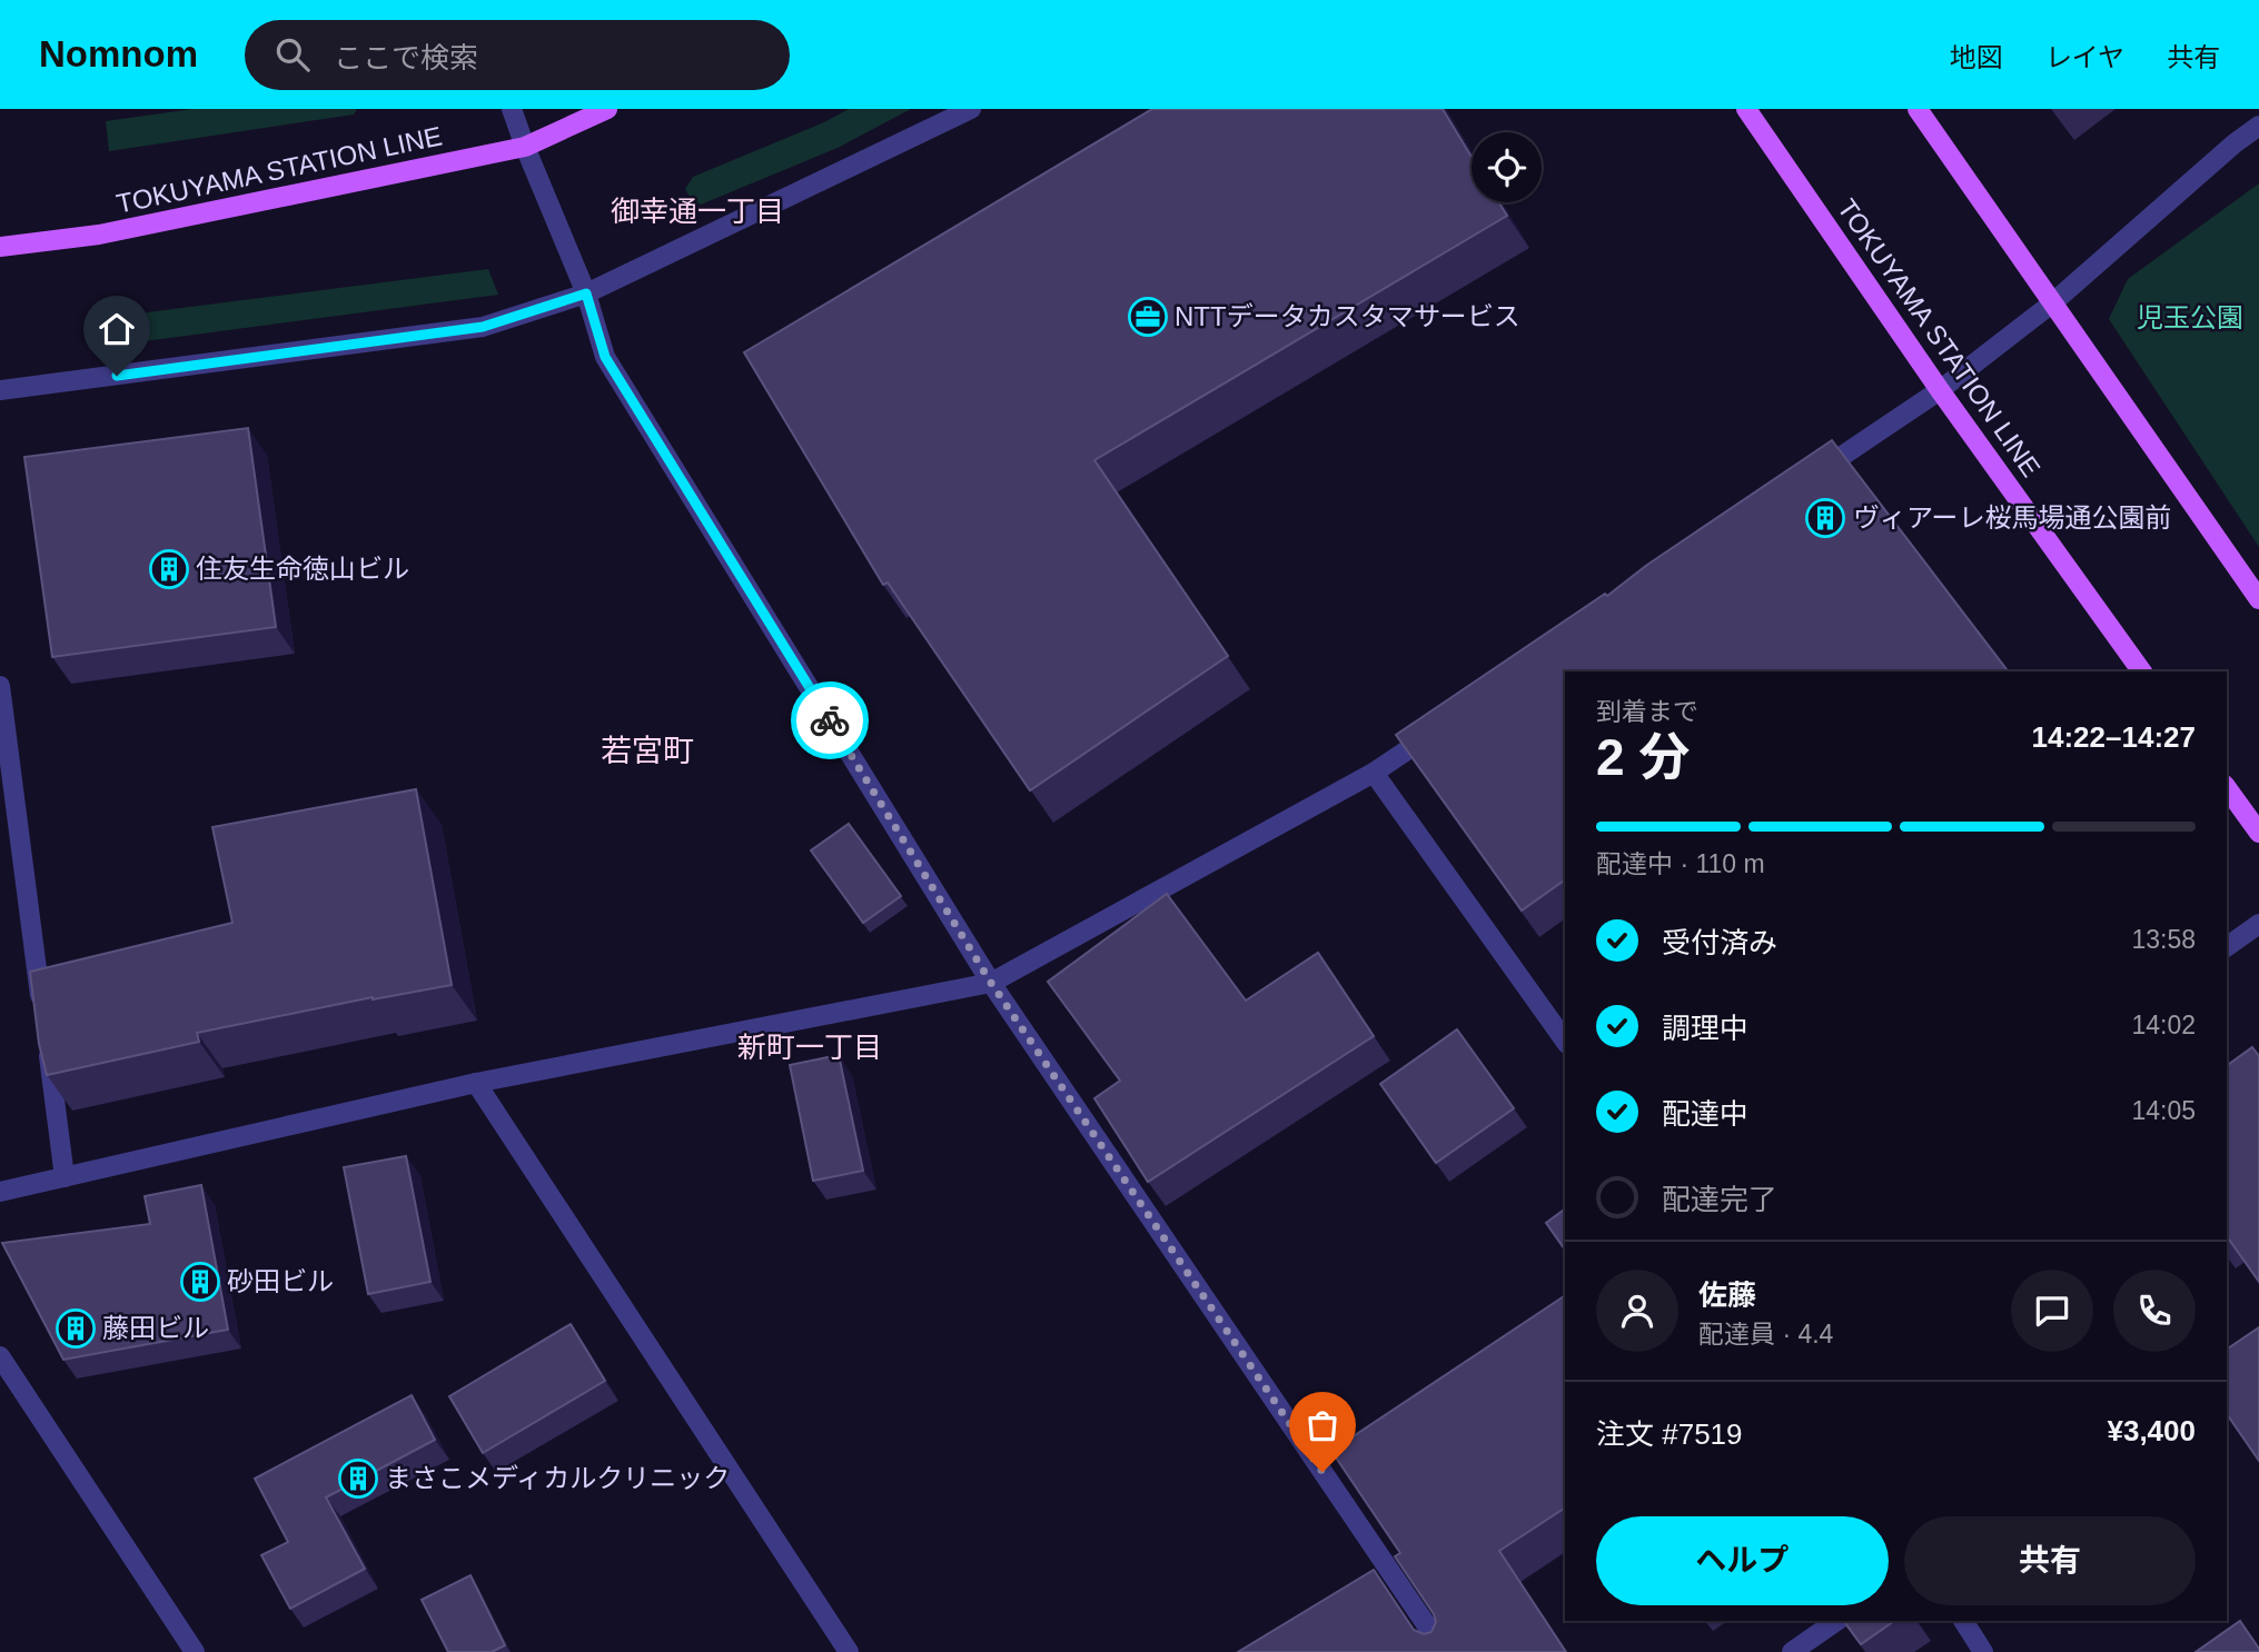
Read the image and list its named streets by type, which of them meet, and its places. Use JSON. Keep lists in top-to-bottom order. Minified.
{"streets":{"main road":["TOKUYAMA STATION LINE"]},"districts":["御幸通一丁目","若宮町","新町一丁目"],"parks":["児玉公園"],"places":{"office":["NTTデータカスタマサービス"],"building":["ヴィアーレ桜馬場通公園前","住友生命徳山ビル","砂田ビル","藤田ビル","まさこメディカルクリニック"]},"page":{"header":"Nomnom","search":"ここで検索","nav":["地図","レイヤ","共有"],"heading":["2 分","到着まで","14:22–14:27"],"panel":["佐藤","配達員 · 4.4","注文 #7519","¥3,400"],"bar":"配達中 · 110 m","list":[["受付済み","13:58"],["調理中","14:02"],["配達中","14:05"],"配達完了"],"buttons":["ヘルプ","共有"]}}
